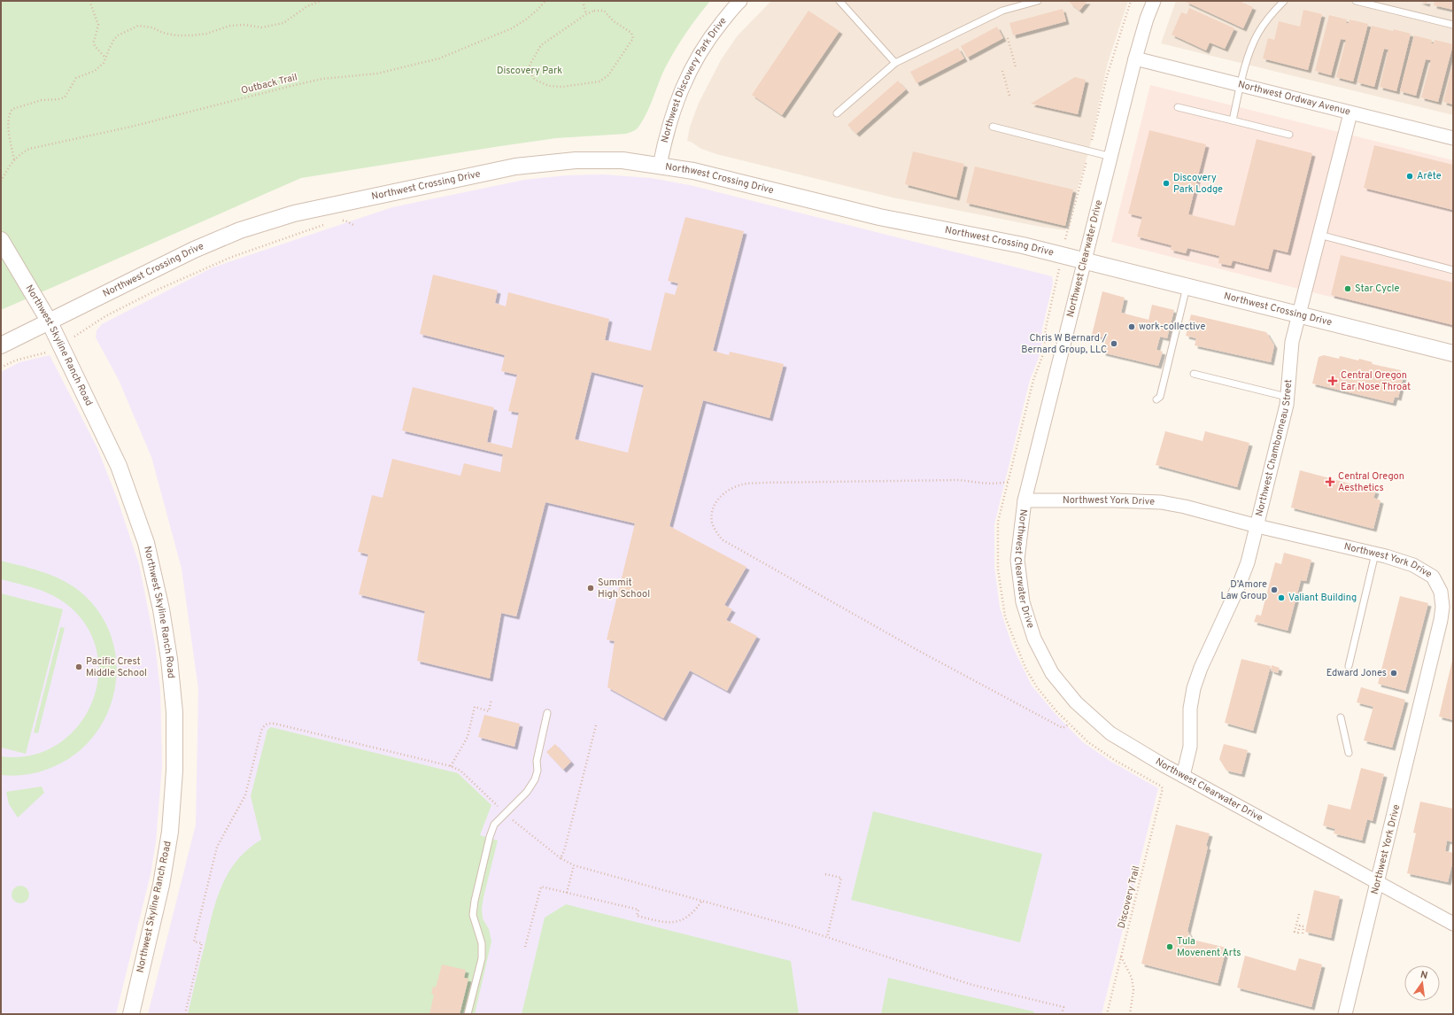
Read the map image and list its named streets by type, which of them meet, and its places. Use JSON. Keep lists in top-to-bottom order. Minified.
{"streets":{"street":["Northwest Discovery Park Drive","Northwest Ordway Avenue","Northwest Crossing Drive","Northwest Clearwater Drive","Northwest Skyline Ranch Road","Northwest Chambonneau Street","Northwest York Drive"],"path":["Outback Trail","Discovery Trail"]},"crossings":[["Northwest Discovery Park Drive","Northwest Crossing Drive"],["Northwest Ordway Avenue","Northwest Clearwater Drive"],["Northwest Ordway Avenue","Northwest Chambonneau Street"],["Northwest Crossing Drive","Northwest Clearwater Drive"],["Northwest Crossing Drive","Northwest Skyline Ranch Road"],["Northwest Crossing Drive","Northwest Chambonneau Street"],["Northwest Clearwater Drive","Northwest Chambonneau Street"],["Northwest Clearwater Drive","Northwest York Drive"],["Northwest Chambonneau Street","Northwest York Drive"]],"parks":["Discovery Park"],"places":{"other":["Arête","Discovery Park Lodge","Star Cycle","work-collective","Chris W Bernard / Bernard Group, LLC","Summit High School","D’Amore Law Group","Valiant Building","Pacific Crest Middle School","Edward Jones","Tula Movenent Arts"],"health":["Central Oregon Ear Nose Throat","Central Oregon Aesthetics"]},"north":"top"}
